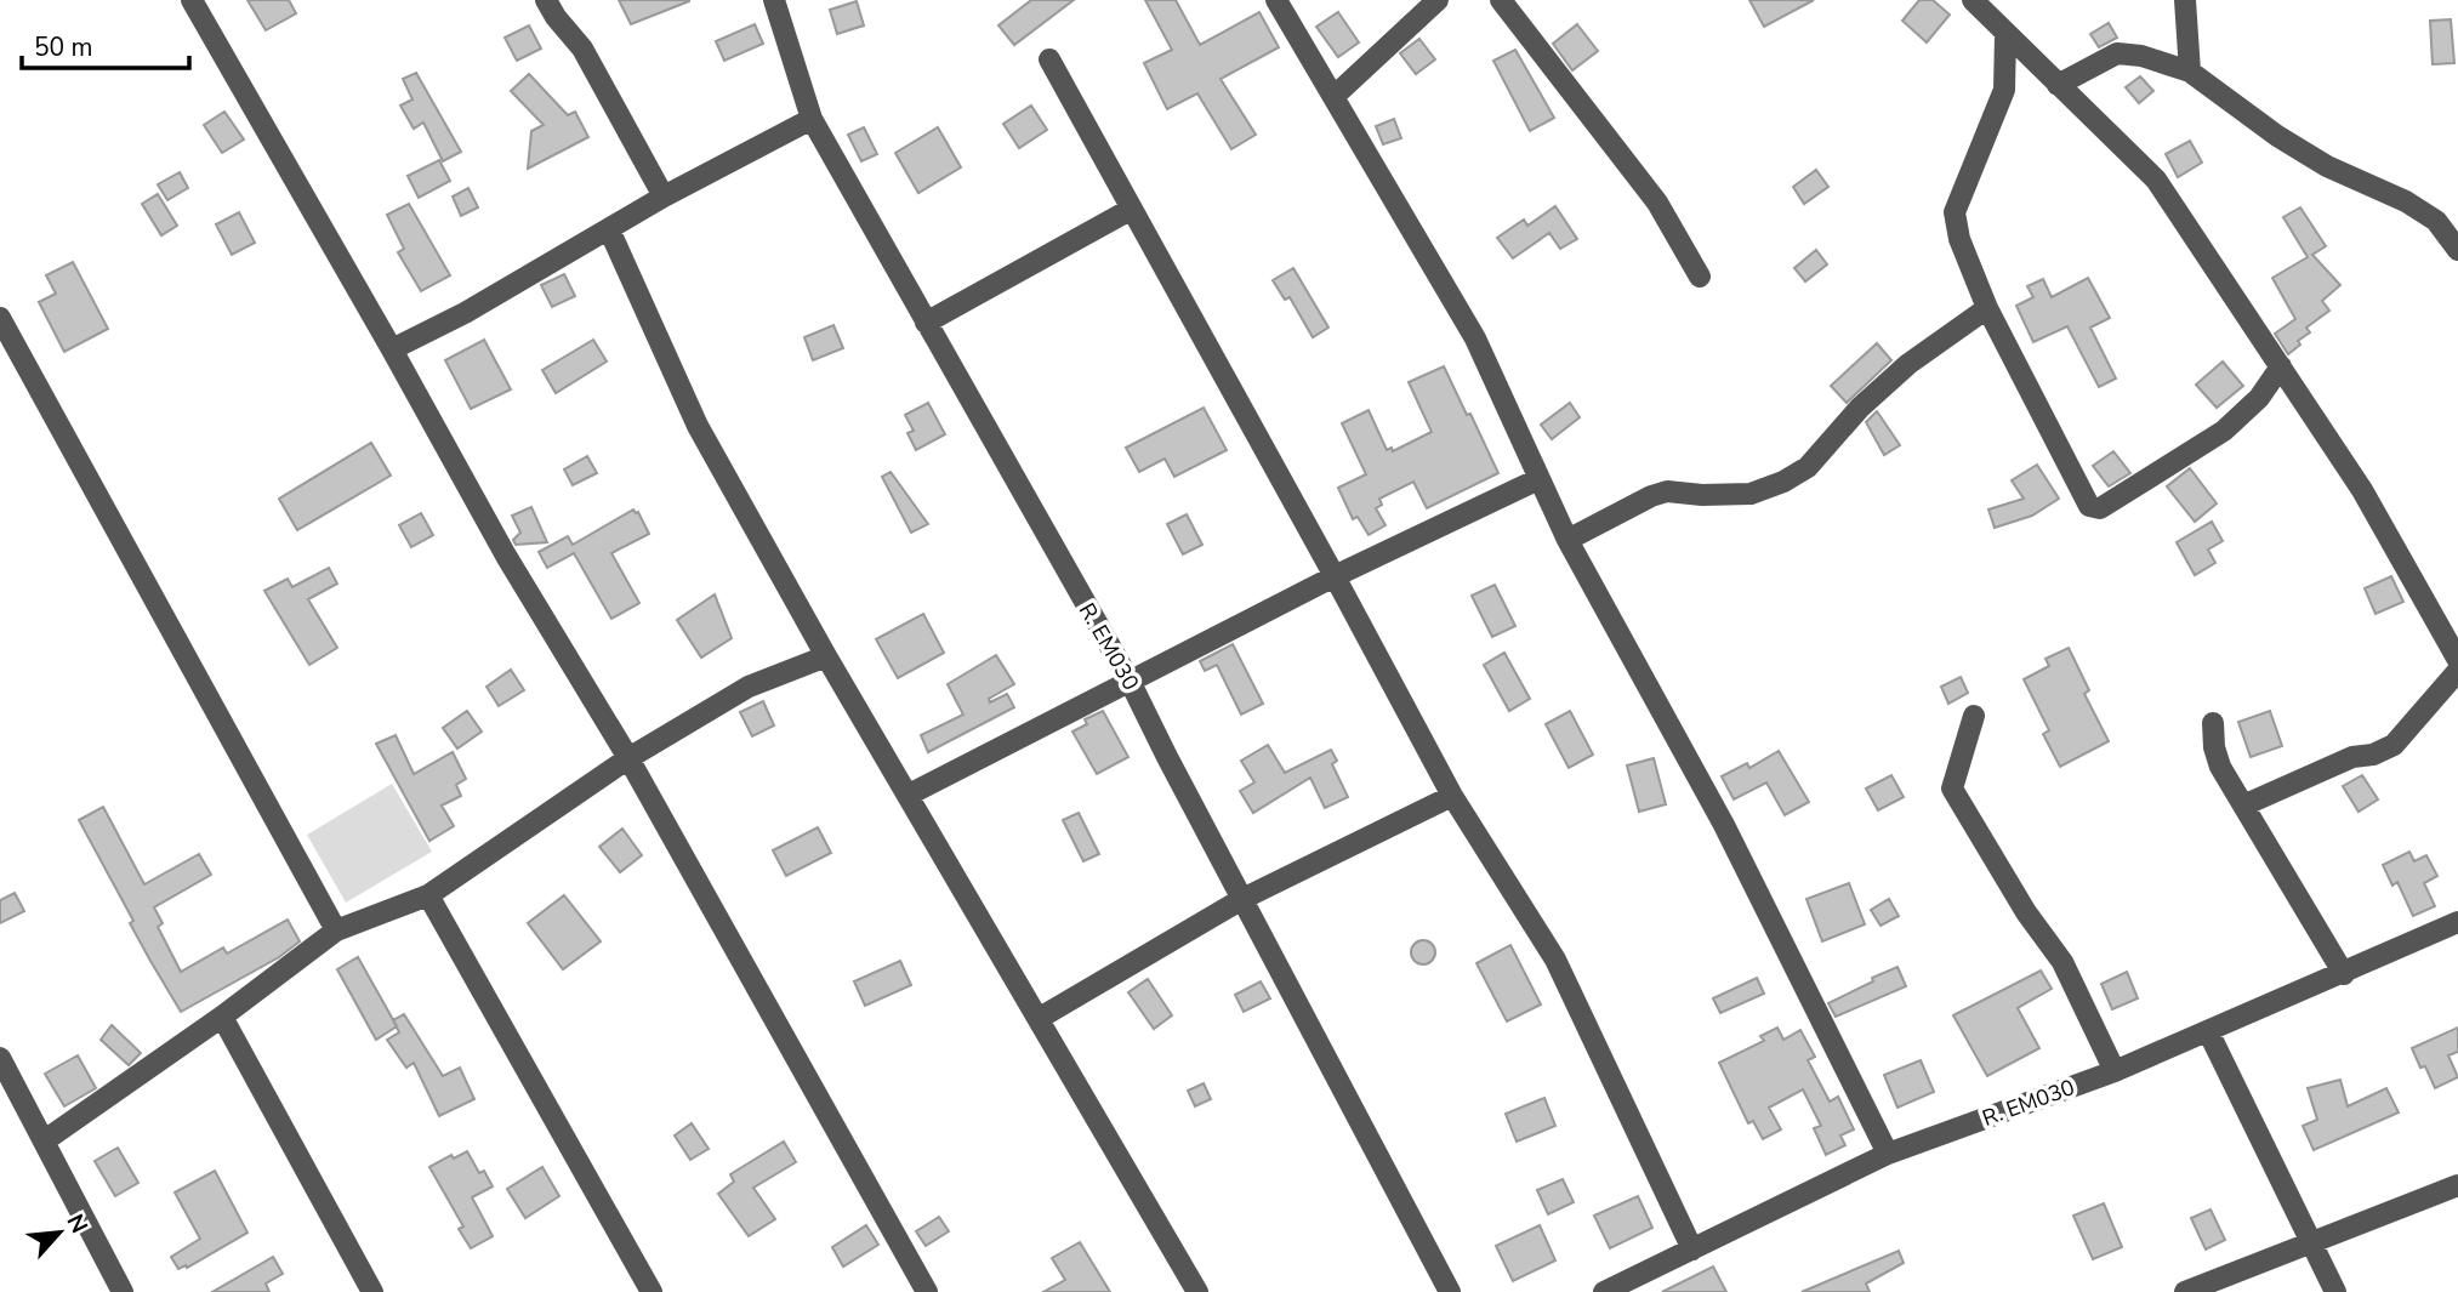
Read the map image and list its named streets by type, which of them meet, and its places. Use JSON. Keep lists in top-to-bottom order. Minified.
{"streets":{"street":["R. EM030"]},"scale_bar":"50 m","north":"top right"}
